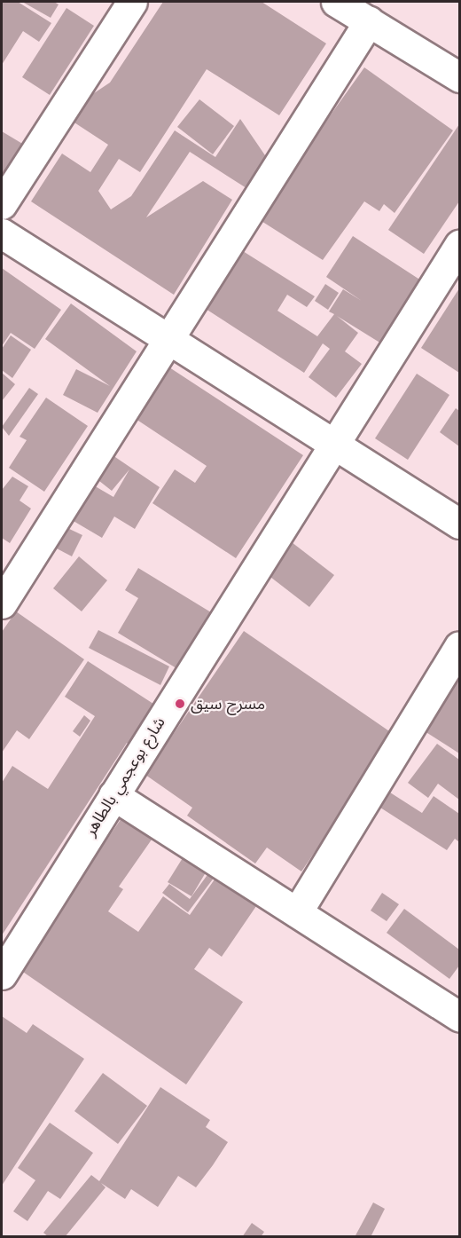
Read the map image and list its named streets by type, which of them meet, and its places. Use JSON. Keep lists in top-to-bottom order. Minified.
{"streets":{"street":["شارع بوعجمي بالطاهر"]},"places":["مسرح سيق"]}
